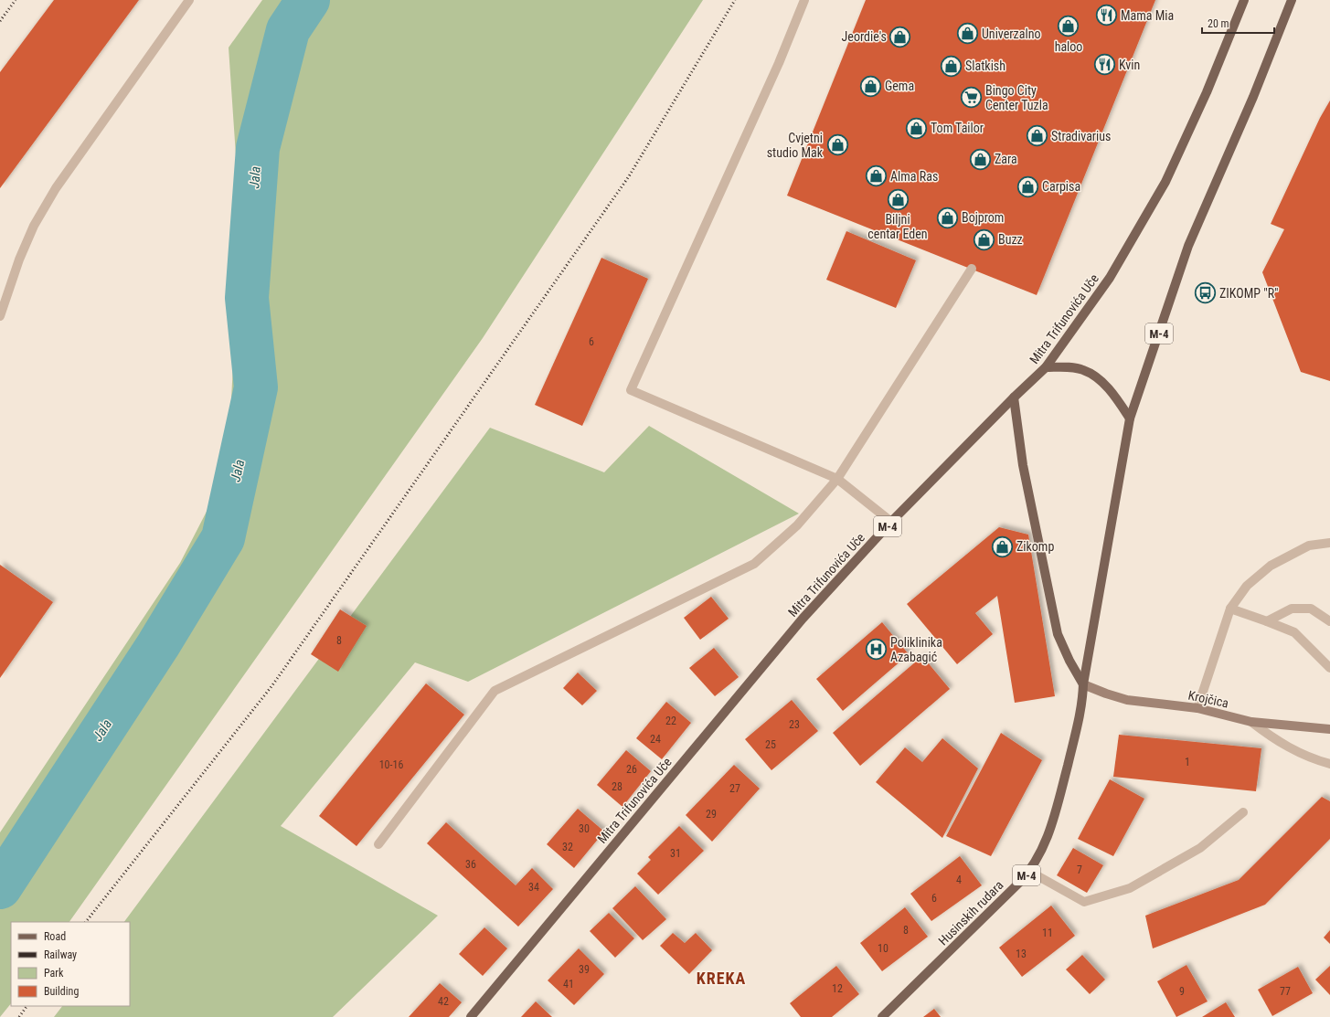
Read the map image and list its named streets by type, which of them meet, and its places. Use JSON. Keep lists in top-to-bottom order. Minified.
{"streets":{"main road":["Mitra Trifunovića Uče","M-4","Krojčica","Husinskih rudara"]},"crossings":[["M-4","Krojčica"],["M-4","Husinskih rudara"],["Krojčica","Husinskih rudara"]],"districts":["KREKA"],"water":["Jala"],"places":{"restaurant":["Mama Mia","Kvin"],"shop":["haloo","Univerzalno","Jeordie's","Slatkish","Gema","Tom Tailor","Stradivarius","Cvjetni studio Mak","Zara","Alma Ras","Carpisa","Biljni centar Eden","Bojprom","Buzz","Zikomp"],"supermarket":["Bingo City Center Tuzla"],"bus stop":["ZIKOMP \"R\""],"hospital":["Poliklinika Azabagić"]},"house_numbers":["6","8","22","23","24","25","1","10-16","26","28","27","29","30","32","31","36","7","4","34","6","8","11","10","13","39","41","12","9","77","42"],"legend":["Road","Railway","Park","Building"],"scale_bar":"20 m"}
